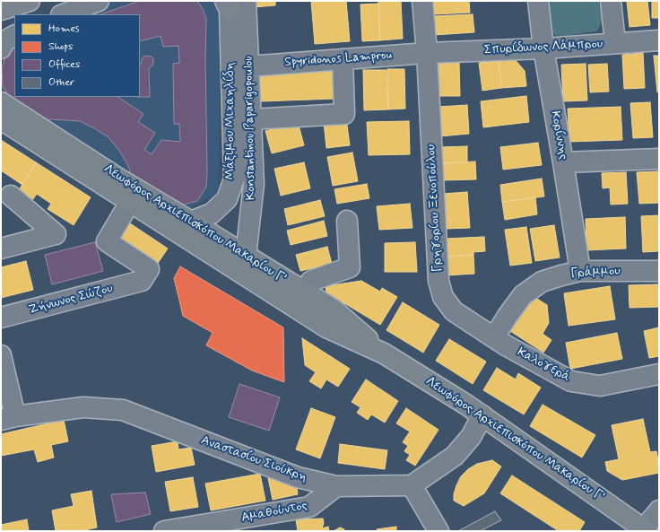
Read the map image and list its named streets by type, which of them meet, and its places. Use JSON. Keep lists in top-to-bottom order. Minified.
{"streets":{"main road":["Λεωφόρος Αρχιεπισκόπου Μακαρίου Γ’"],"street":["Σπυρίδωνος Λάμπρου","Spyridonos Lamprou","Μάξιμου Μιχαηλίδη","Konstantinou Paparigopoulou","Κορίννης","Γρηγορίου Ξενοπούλου","Γράμμου","Ζήνωνος Σώζου","Καλογερά","Αναστασίου Σιούκρη","Αμαθούντος"]},"crossings":[["Σπυρίδωνος Λάμπρου","Spyridonos Lamprou"],["Σπυρίδωνος Λάμπρου","Κορίννης"],["Σπυρίδωνος Λάμπρου","Γρηγορίου Ξενοπούλου"],["Spyridonos Lamprou","Konstantinou Paparigopoulou"],["Spyridonos Lamprou","Γρηγορίου Ξενοπούλου"],["Μάξιμου Μιχαηλίδη","Konstantinou Paparigopoulou"],["Μάξιμου Μιχαηλίδη","Λεωφόρος Αρχιεπισκόπου Μακαρίου Γ’"],["Konstantinou Paparigopoulou","Λεωφόρος Αρχιεπισκόπου Μακαρίου Γ’"],["Κορίννης","Γράμμου"],["Γρηγορίου Ξενοπούλου","Γράμμου"],["Γρηγορίου Ξενοπούλου","Καλογερά"],["Λεωφόρος Αρχιεπισκόπου Μακαρίου Γ’","Ζήνωνος Σώζου"],["Γράμμου","Καλογερά"],["Αναστασίου Σιούκρη","Αμαθούντος"]],"legend":["Homes","Shops","Offices","Other"]}
